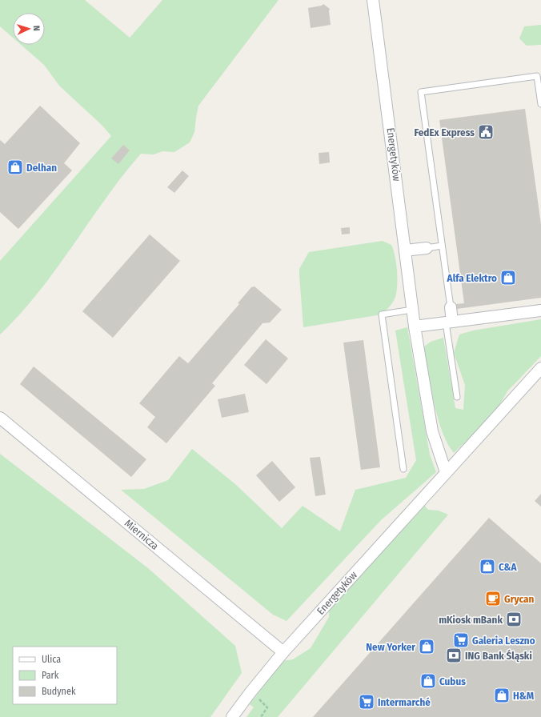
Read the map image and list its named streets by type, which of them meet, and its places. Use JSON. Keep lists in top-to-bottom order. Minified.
{"streets":{"street":["Energetyków","Miernicza"]},"crossings":[["Energetyków","Miernicza"]],"places":{"public building":["FedEx Express"],"shop":["Delhan","Alfa Elektro","C&A","New Yorker","Cubus","H&M"],"cafe":["Grycan"],"bank":["mKiosk mBank","ING Bank Śląski"],"supermarket":["Galeria Leszno","Intermarché"]},"legend":["Ulica","Park","Budynek"],"north":"right"}
